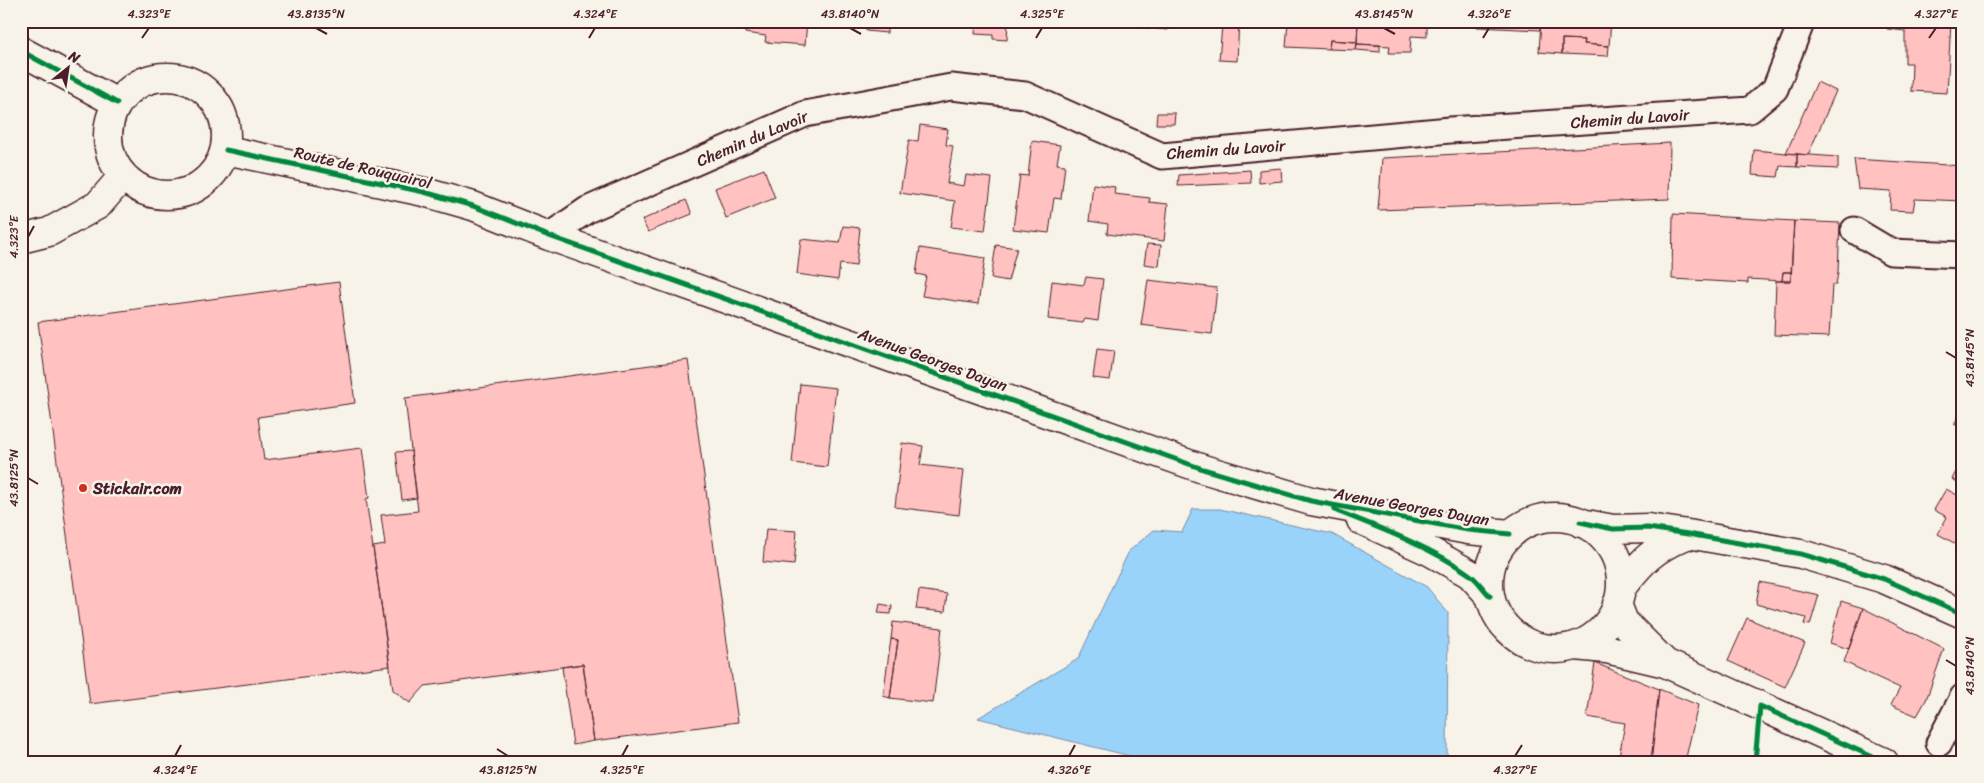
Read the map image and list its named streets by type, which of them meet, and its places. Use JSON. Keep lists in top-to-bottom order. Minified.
{"streets":{"street":["Chemin du Lavoir","Route de Rouquairol","Avenue Georges Dayan"]},"crossings":[["Chemin du Lavoir","Route de Rouquairol"],["Chemin du Lavoir","Avenue Georges Dayan"],["Route de Rouquairol","Avenue Georges Dayan"]],"places":["Stickair.com"],"north":"top right","coordinates":["4.323°E","43.8135°N","4.324°E","43.8140°N","4.325°E","43.8145°N","4.326°E","4.327°E","43.8125°N"]}
